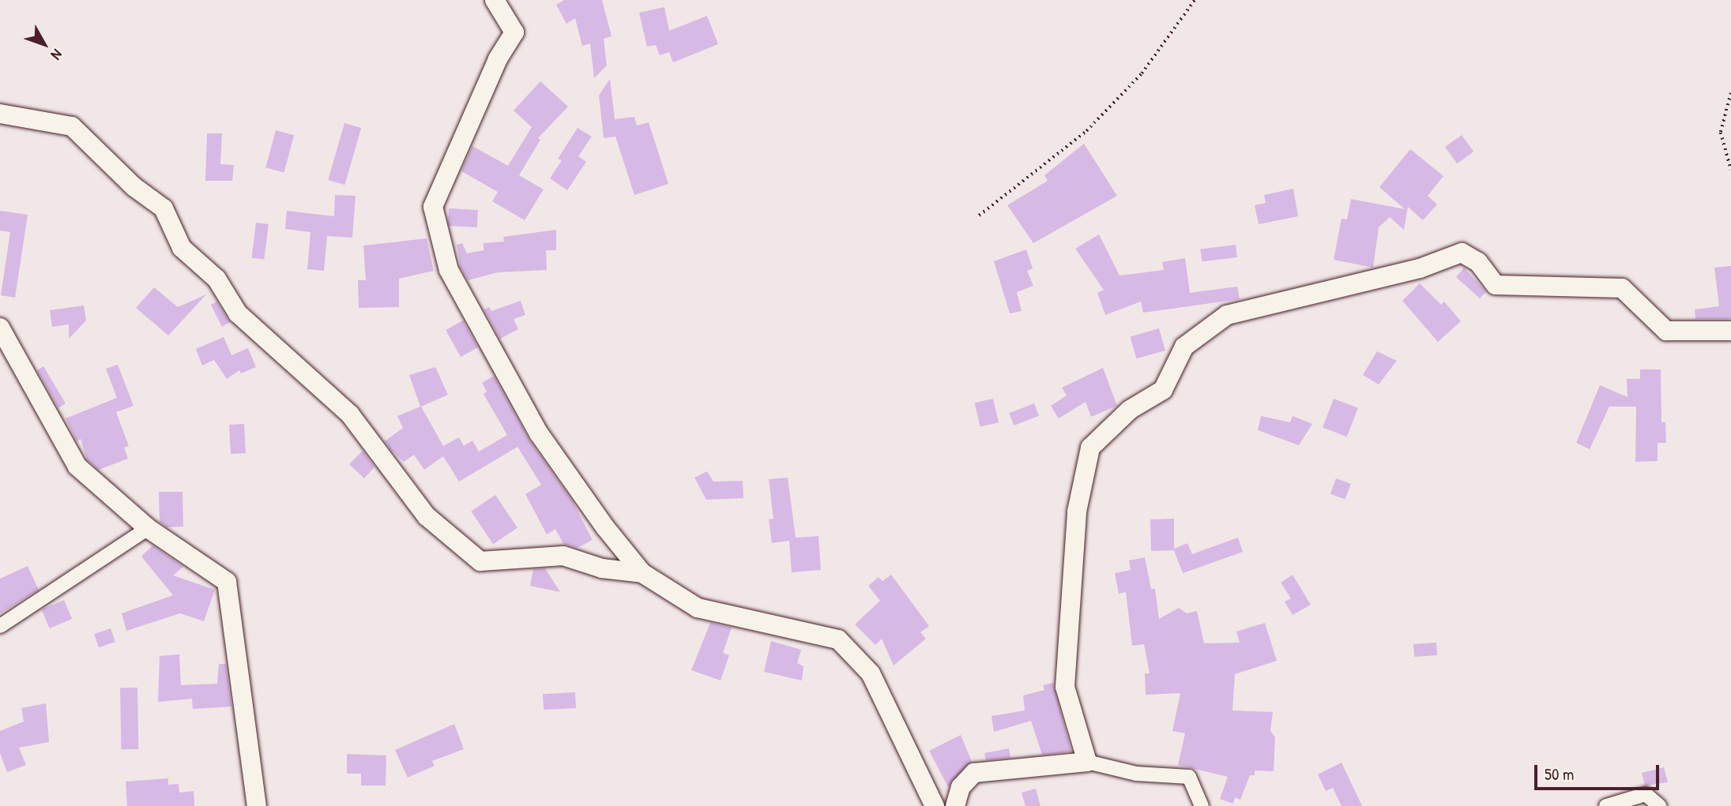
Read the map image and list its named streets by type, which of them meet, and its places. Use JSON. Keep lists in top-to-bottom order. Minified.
{"scale_bar":"50 m","north":"bottom right"}
